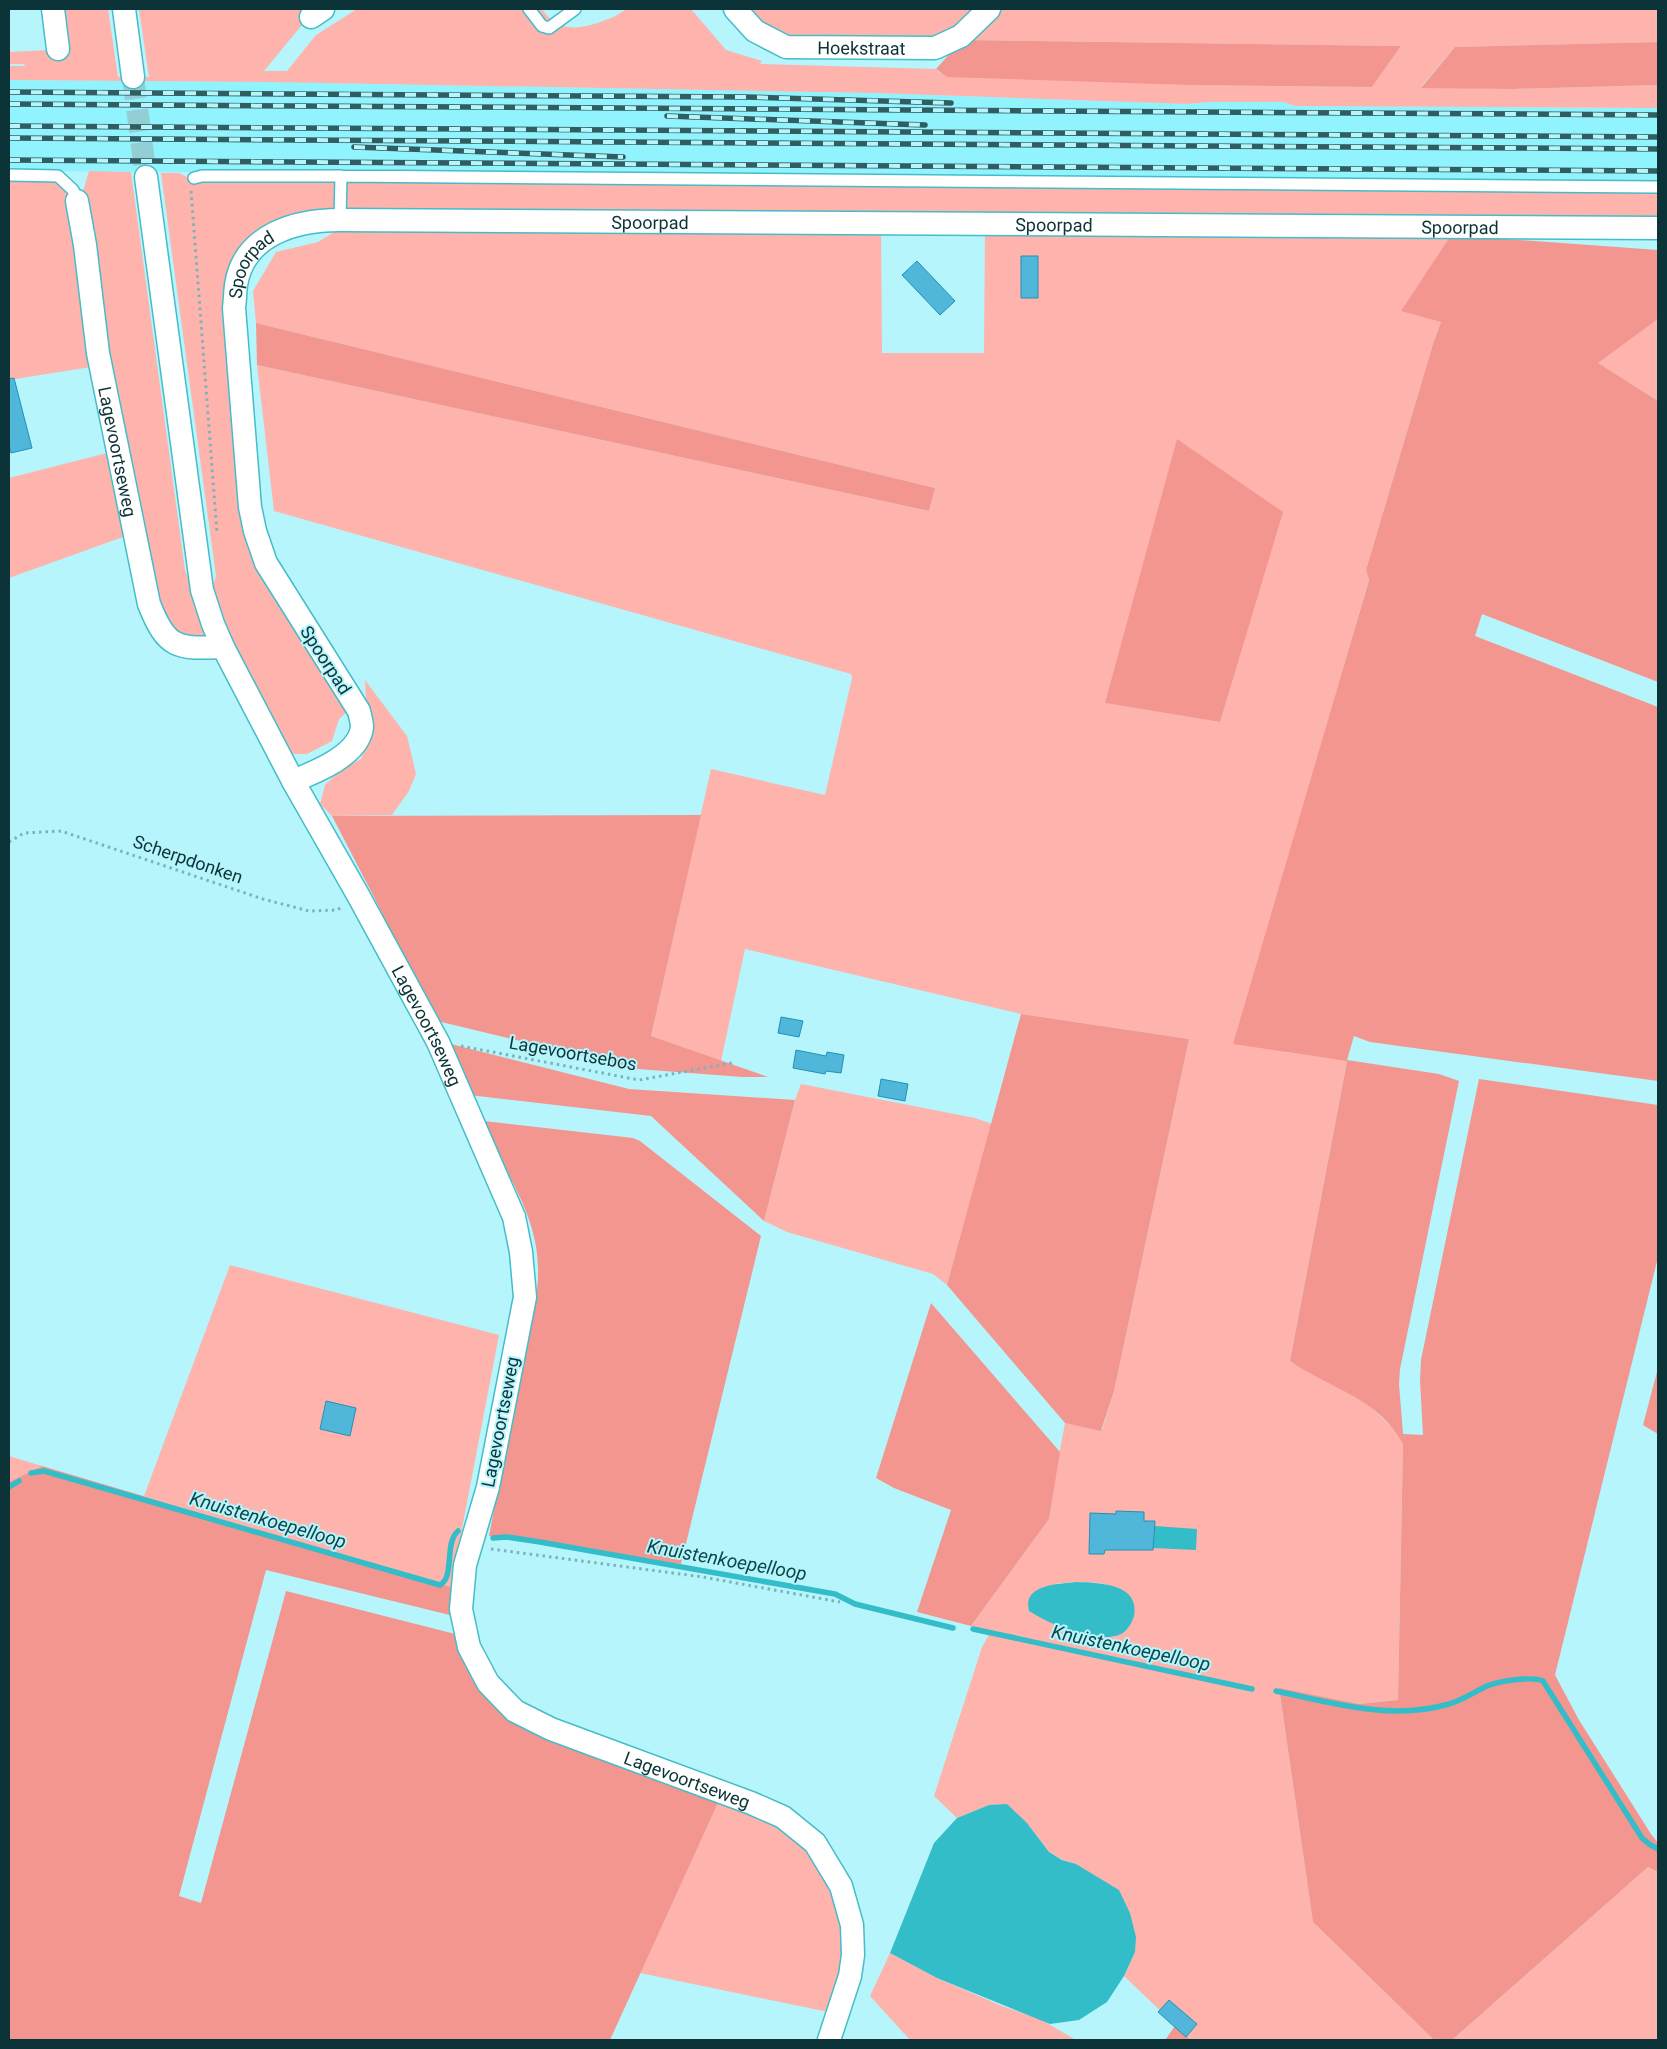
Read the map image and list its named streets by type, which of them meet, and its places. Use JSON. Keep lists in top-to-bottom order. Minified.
{"streets":{"street":["Hoekstraat","Spoorpad","Lagevoortseweg"],"path":["Scherpdonken","Lagevoortsebos"]},"crossings":[["Spoorpad","Lagevoortseweg"],["Lagevoortseweg","Scherpdonken"],["Lagevoortseweg","Lagevoortsebos"]],"water":["Knuistenkoepelloop"]}
